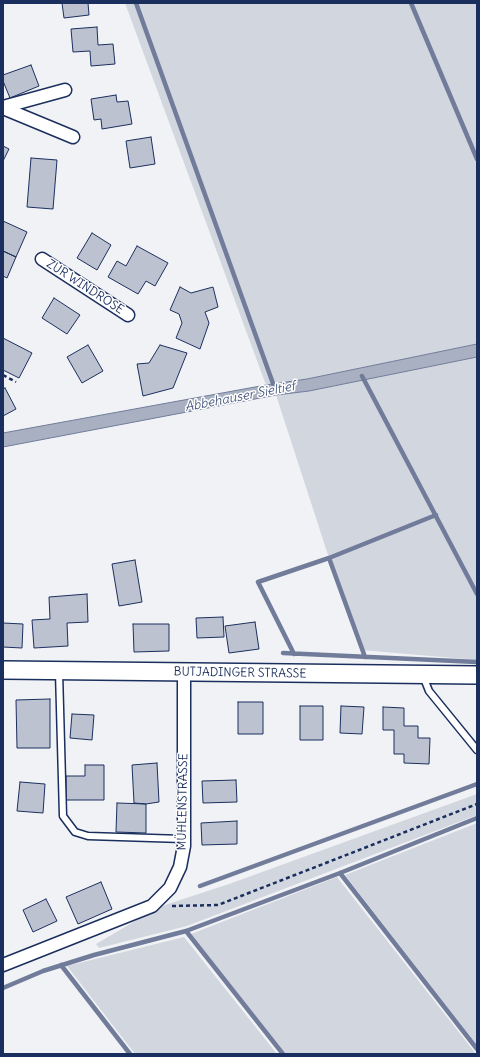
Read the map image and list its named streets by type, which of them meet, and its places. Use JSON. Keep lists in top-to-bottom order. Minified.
{"streets":{"main road":["BUTJADINGER STRASSE"],"street":["ZUR WINDROSE","MÜHLENSTRASSE"]},"crossings":[["BUTJADINGER STRASSE","MÜHLENSTRASSE"]],"water":["Abbehauser Sieltief"]}
